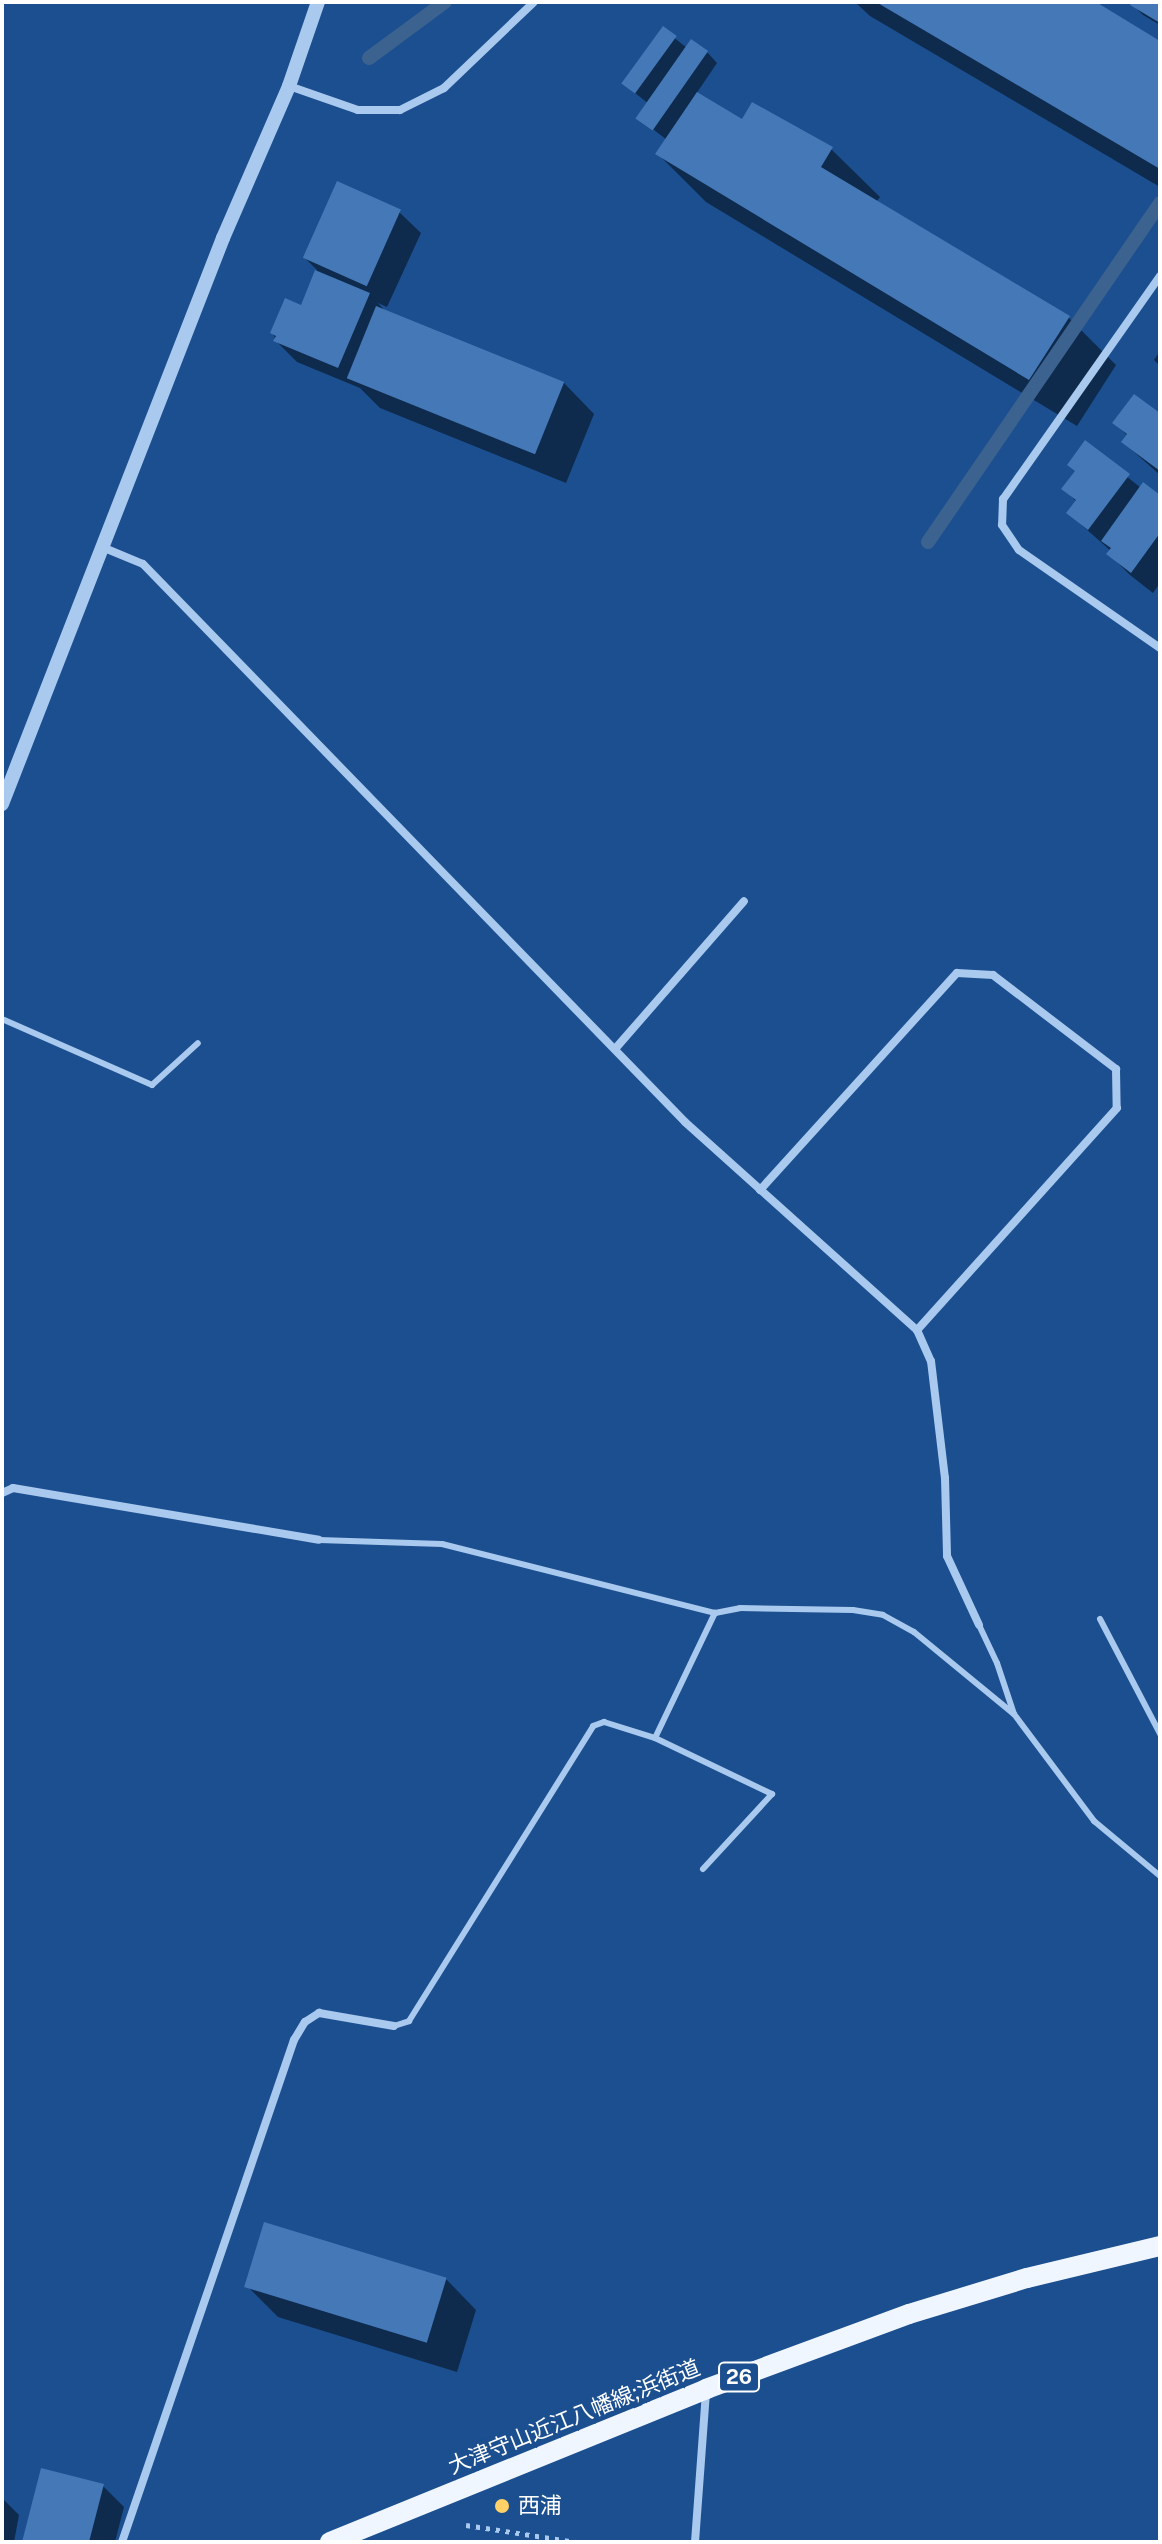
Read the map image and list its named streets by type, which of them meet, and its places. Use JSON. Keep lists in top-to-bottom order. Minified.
{"streets":{"main road":["26","大津守山近江八幡線;浜街道"]},"places":["西浦"]}
